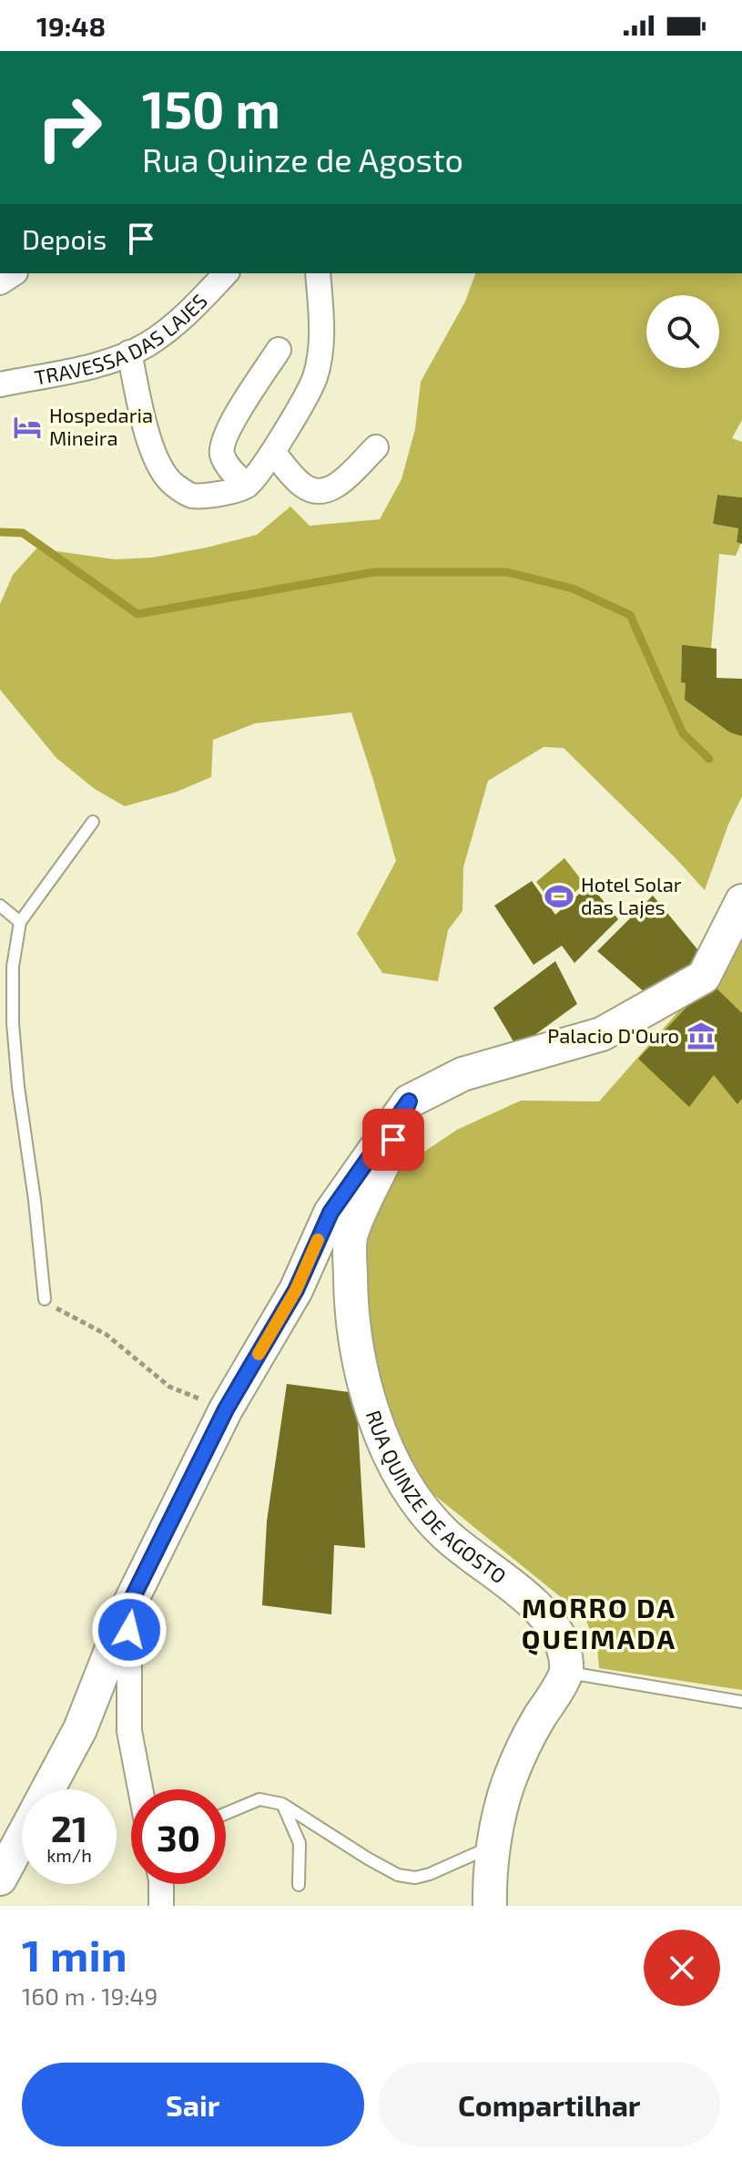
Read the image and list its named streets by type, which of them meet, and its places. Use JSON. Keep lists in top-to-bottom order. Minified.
{"streets":{"main road":["RUA QUINZE DE AGOSTO"],"street":["TRAVESSA DAS LAJES"]},"districts":["MORRO DA QUEIMADA"],"places":{"hotel":["Hospedaria Mineira"],"sports":["Hotel Solar das Lajes"],"museum":["Palacio D'Ouro"]},"page":{"status":"19:48","turn":["150 m","Rua Quinze de Agosto"],"then":"Depois","speed":"21 km/h","limit":"30","heading":["1 min","160 m · 19:49"],"buttons":["Sair","Compartilhar"]}}
